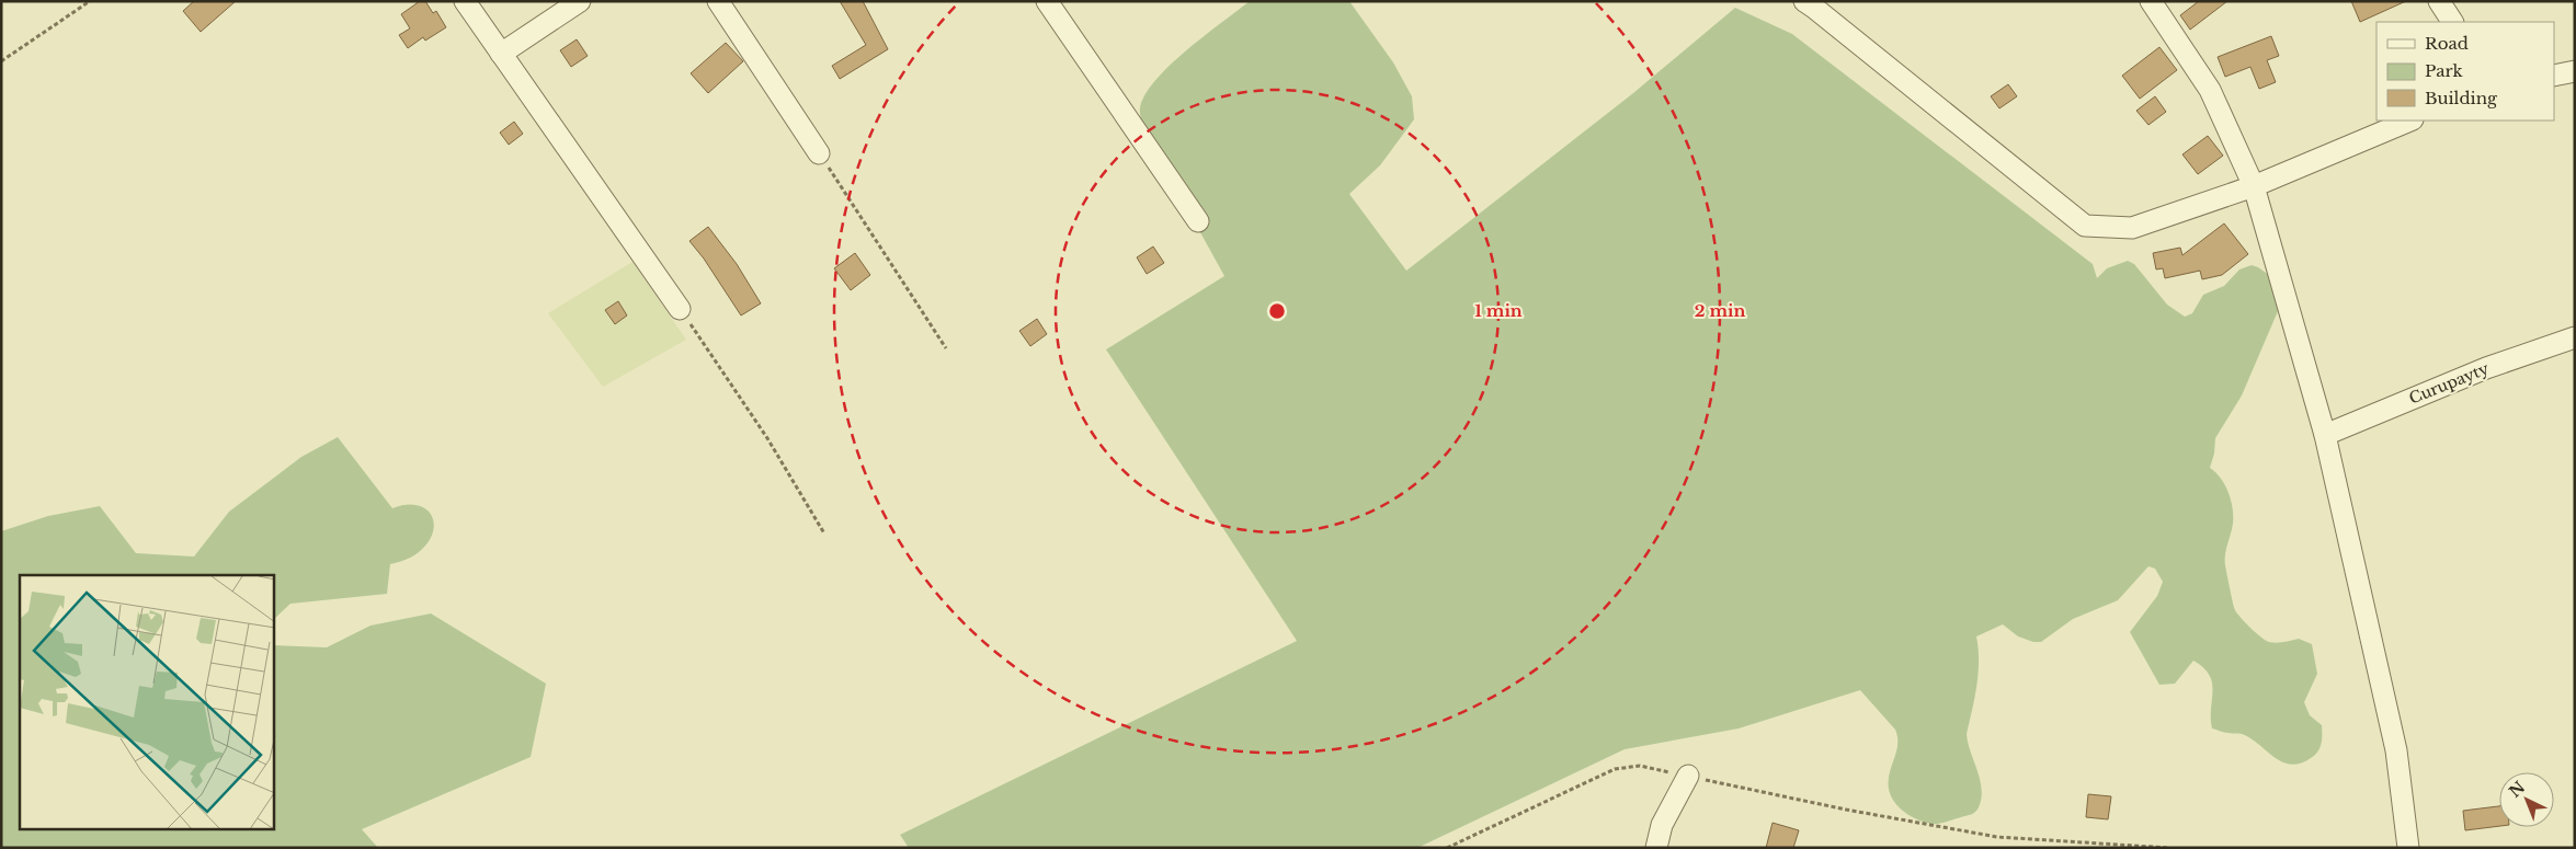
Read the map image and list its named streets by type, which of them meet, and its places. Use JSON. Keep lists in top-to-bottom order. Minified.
{"streets":{"street":["Curupayty"]},"legend":["Road","Park","Building"],"north":"top left","rings":["1 min","2 min"]}
